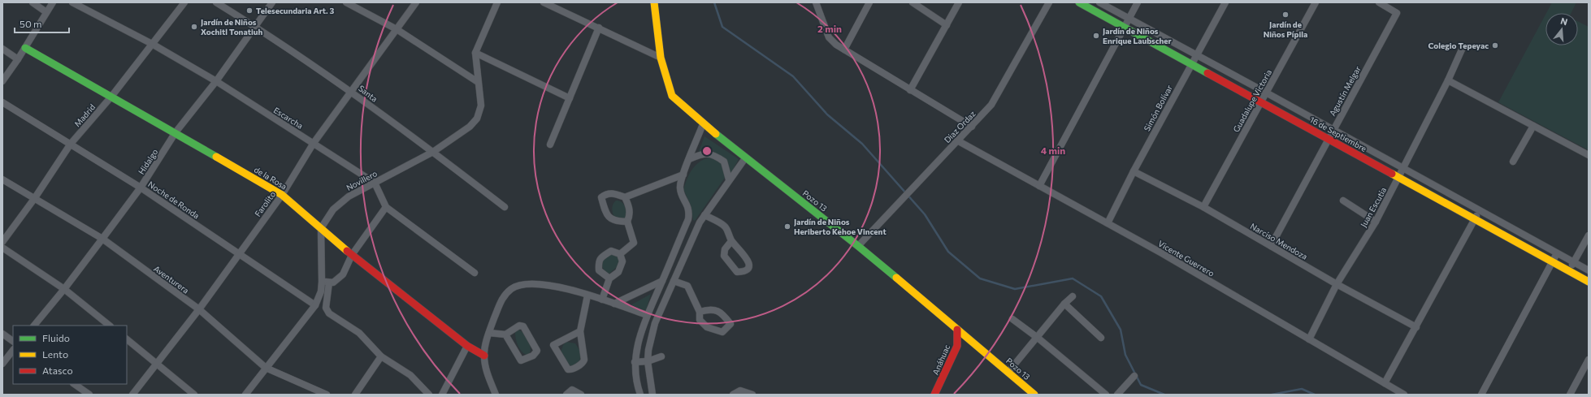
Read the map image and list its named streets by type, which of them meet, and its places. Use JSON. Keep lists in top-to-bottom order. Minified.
{"streets":{"street":["Agustín Melgar","Santa","Guadalupe Victoria","Simón Bolívar","Madrid","Escarcha","Diaz Ordaz","16 de Septiembre","Hidalgo","de la Rosa","Novillero","Noche de Ronda","Pozo 13","Farolito","Juan Escutia","Narciso Mendoza","Vicente Guerrero","Aventurera","Anáhuac"]},"crossings":[["Agustín Melgar","16 de Septiembre"],["Agustín Melgar","Narciso Mendoza"],["Santa","Hidalgo"],["Santa","Novillero"],["Santa","Farolito"],["Guadalupe Victoria","16 de Septiembre"],["Guadalupe Victoria","Narciso Mendoza"],["Simón Bolívar","16 de Septiembre"],["Simón Bolívar","Narciso Mendoza"],["Simón Bolívar","Vicente Guerrero"],["Madrid","Escarcha"],["Madrid","de la Rosa"],["Madrid","Noche de Ronda"],["Madrid","Aventurera"],["Escarcha","Hidalgo"],["Escarcha","Novillero"],["Escarcha","Farolito"],["Diaz Ordaz","Pozo 13"],["Diaz Ordaz","Vicente Guerrero"],["16 de Septiembre","Juan Escutia"],["Hidalgo","de la Rosa"],["Hidalgo","Noche de Ronda"],["Hidalgo","Aventurera"],["de la Rosa","Novillero"],["de la Rosa","Farolito"],["Noche de Ronda","Farolito"],["Pozo 13","Anáhuac"],["Farolito","Aventurera"],["Juan Escutia","Narciso Mendoza"],["Juan Escutia","Vicente Guerrero"]],"places":["Telesecundaria Art. 3","Jardín de Niños Pípila","Jardín de Niños Xochitl Tonatiuh","Jardín de Niños Enrique Laubscher","Colegio Tepeyac","Jardín de Niños Heriberto Kehoe Vincent"],"legend":["Fluido","Lento","Atasco"],"scale_bar":"50 m","north":"top","rings":["2 min","4 min"]}
